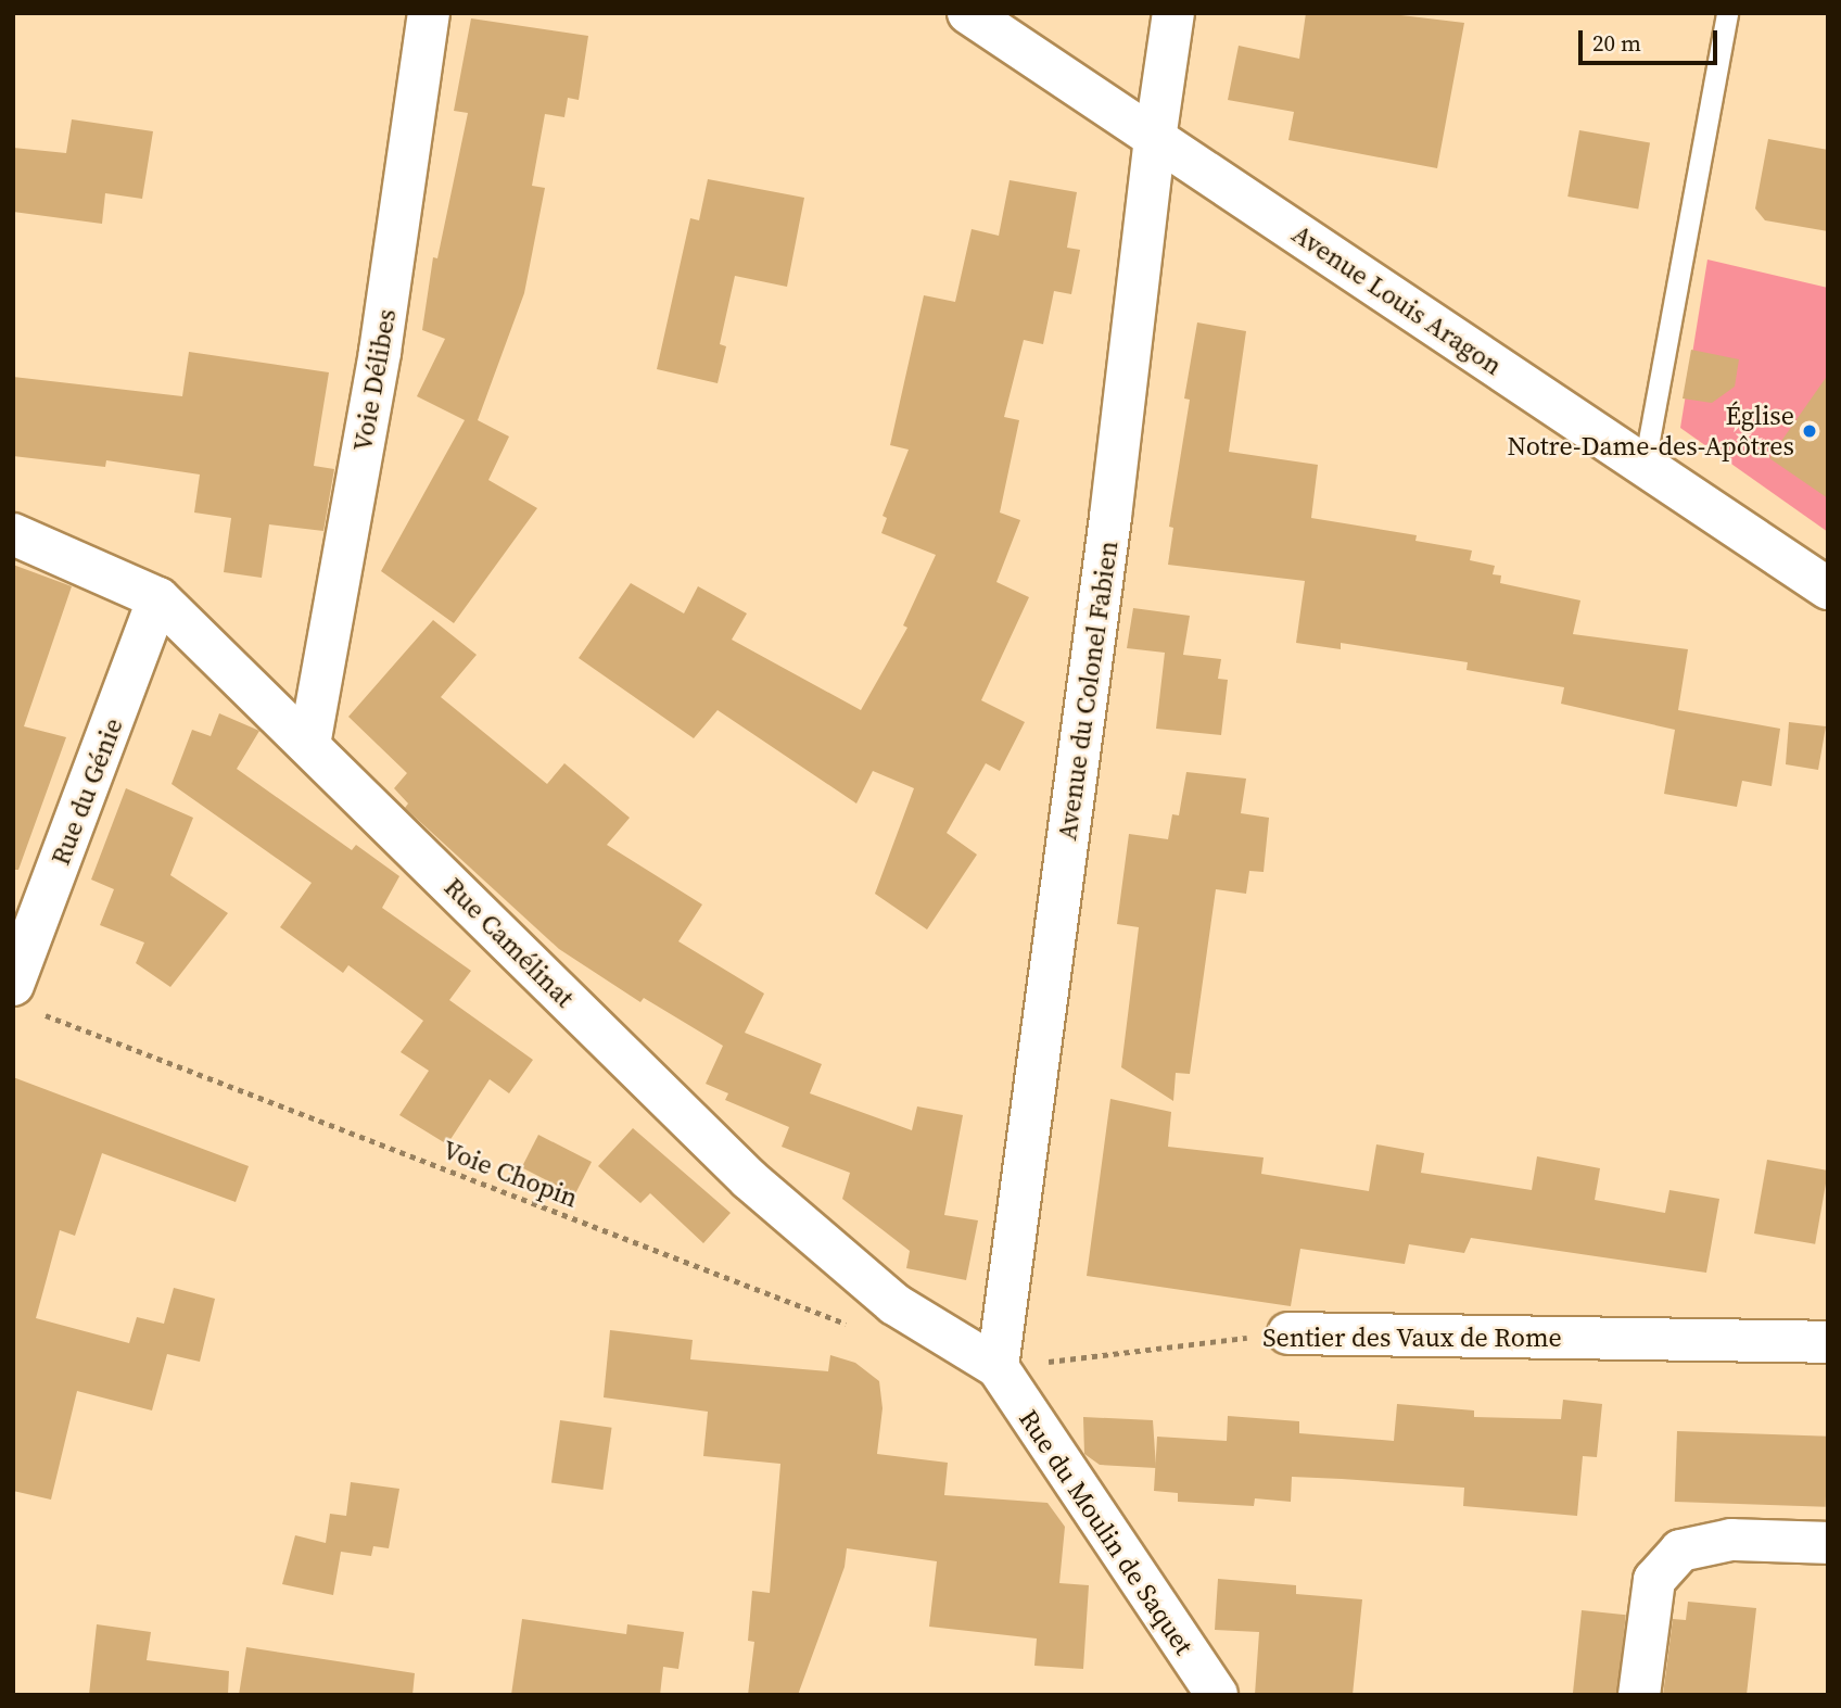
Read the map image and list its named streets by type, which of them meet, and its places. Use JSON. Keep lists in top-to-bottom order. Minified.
{"streets":{"street":["Avenue Louis Aragon","Voie Délibes","Avenue du Colonel Fabien","Rue du Génie","Rue Camélinat","Sentier des Vaux de Rome","Rue du Moulin de Saquet"],"path":["Voie Chopin"]},"crossings":[["Avenue Louis Aragon","Avenue du Colonel Fabien"],["Voie Délibes","Rue Camélinat"],["Avenue du Colonel Fabien","Rue Camélinat"],["Avenue du Colonel Fabien","Sentier des Vaux de Rome"],["Avenue du Colonel Fabien","Rue du Moulin de Saquet"],["Rue du Génie","Rue Camélinat"],["Rue du Génie","Voie Chopin"],["Rue Camélinat","Sentier des Vaux de Rome"],["Rue Camélinat","Rue du Moulin de Saquet"],["Sentier des Vaux de Rome","Rue du Moulin de Saquet"]],"places":["Église Notre-Dame-des-Apôtres"],"scale_bar":"20 m"}
